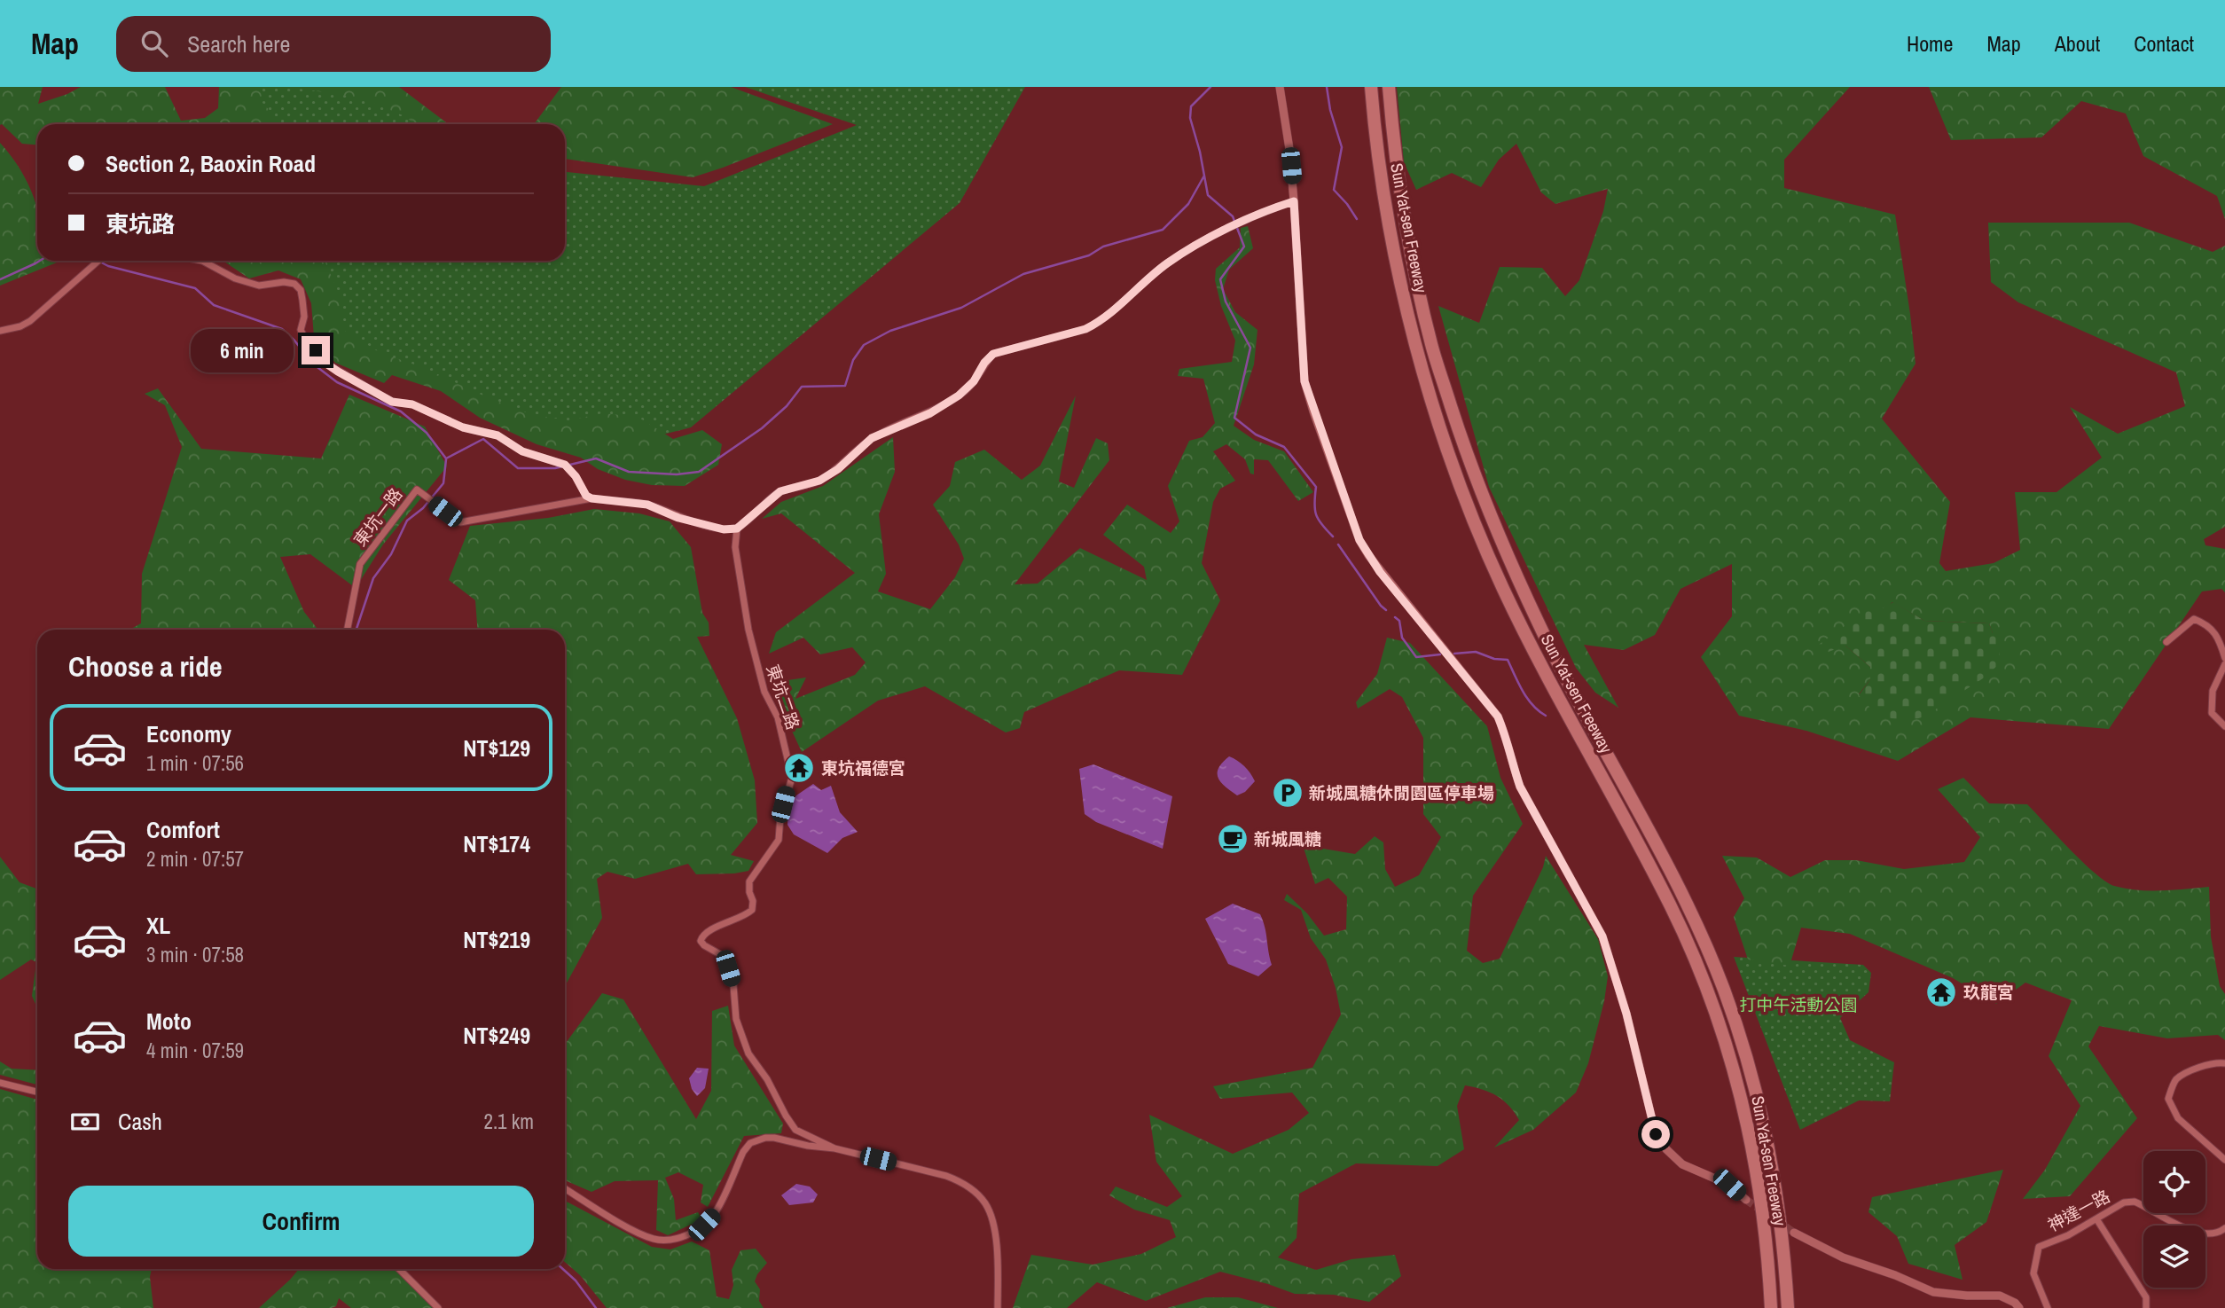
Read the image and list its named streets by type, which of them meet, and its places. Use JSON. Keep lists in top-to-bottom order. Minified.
{"streets":{"highway":["Sun Yat-sen Freeway"],"street":["東坑一路","東坑二路","神達一路"]},"parks":["打中午活動公園"],"places":{"temple":["東坑福德宮","玖龍宮"],"parking":["新城風糖休閒園區停車場"],"cafe":["新城風糖"]},"page":{"header":"Map","search":"Search here","nav":["Home","Map","About","Contact"],"banner":["Section 2, Baoxin Road","東坑路"],"bubble":"6 min","heading":"Choose a ride","list":[{"name":"Economy","note":"1 min · 07:56","value":"NT$129"},{"name":"Comfort","note":"2 min · 07:57","value":"NT$174"},{"name":"XL","note":"3 min · 07:58","value":"NT$219"},{"name":"Moto","note":"4 min · 07:59","value":"NT$249"}],"pay":["Cash","2.1 km"],"buttons":"Confirm"}}
